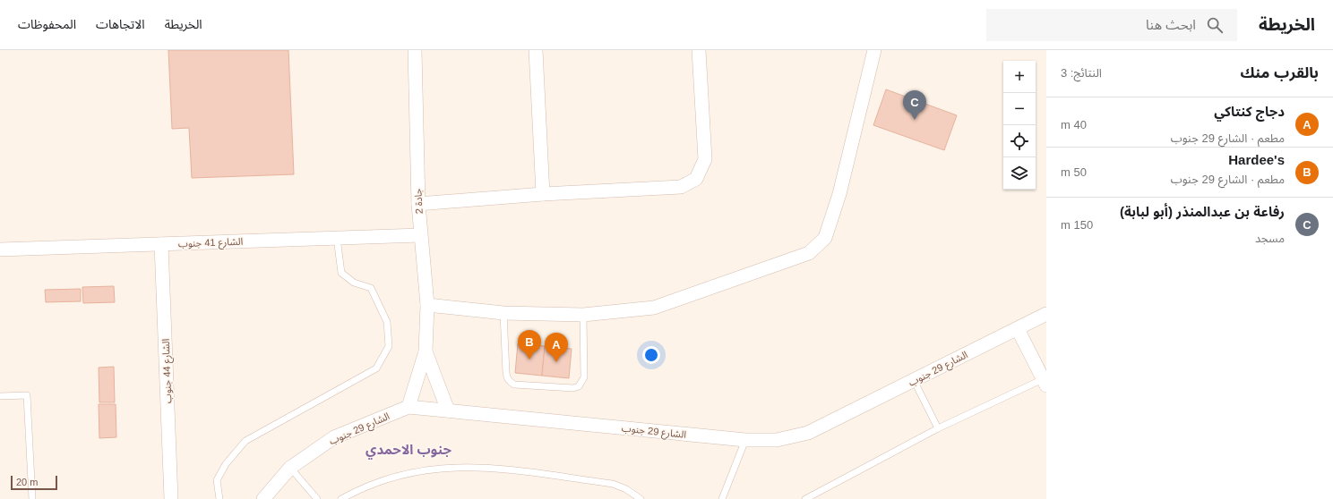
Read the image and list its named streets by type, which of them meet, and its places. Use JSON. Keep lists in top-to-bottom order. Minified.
{"streets":{"street":["جادة 2","الشارع 41 جنوب","الشارع 29 جنوب","الشارع 44 جنوب"]},"crossings":[["جادة 2","الشارع 41 جنوب"],["جادة 2","الشارع 29 جنوب"],["الشارع 41 جنوب","الشارع 44 جنوب"]],"districts":["جنوب الاحمدي"],"scale_bar":"20 m","page":{"header":"الخريطة","search":"ابحث هنا","nav":["الخريطة","الاتجاهات","المحفوظات"],"heading":["بالقرب منك","النتائج: 3"],"map_buttons":["+","−"],"pins":["C","B","A"],"list":[{"mark":"A","name":"دجاج كنتاكي","note":"مطعم · الشارع 29 جنوب","value":"40 m"},{"mark":"B","name":"Hardee's","note":"مطعم · الشارع 29 جنوب","value":"50 m"},{"mark":"C","name":"رفاعة بن عبدالمنذر (أبو لبابة)","note":"مسجد","value":"150 m"}],"scale":"20 m"}}
